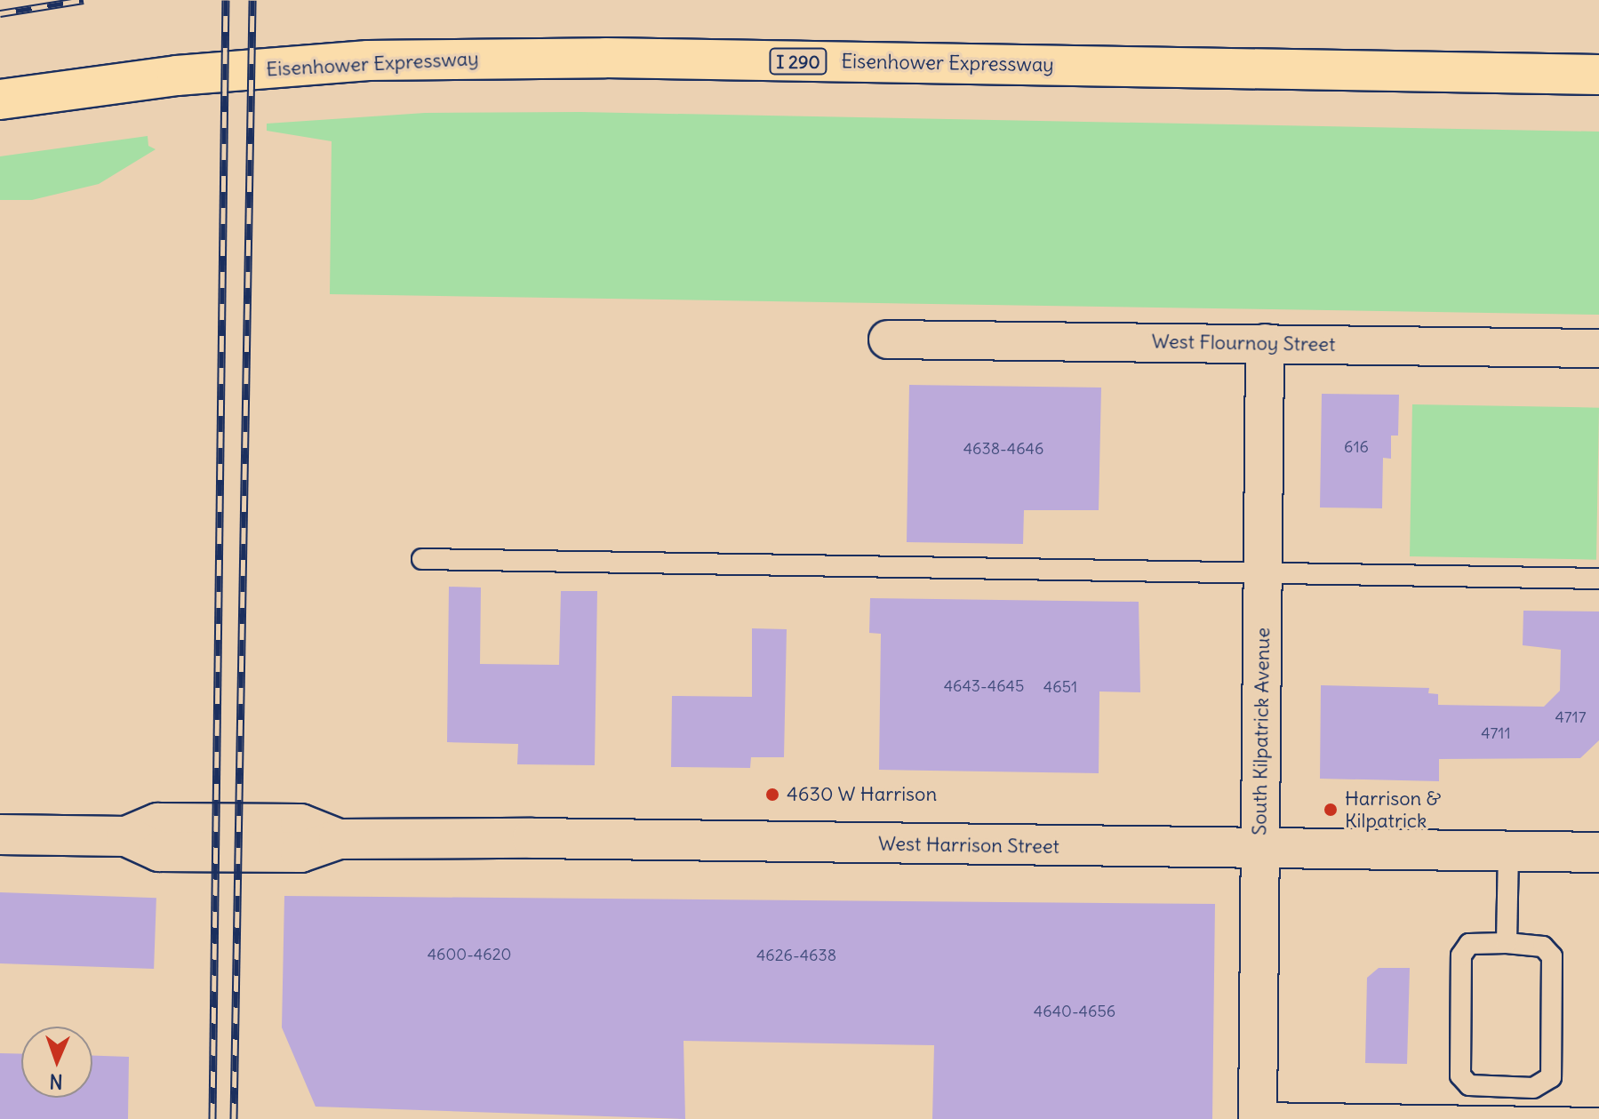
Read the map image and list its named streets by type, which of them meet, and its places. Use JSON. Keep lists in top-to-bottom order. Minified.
{"streets":{"highway":["I 290","Eisenhower Expressway"],"street":["West Flournoy Street","South Kilpatrick Avenue","West Harrison Street"]},"crossings":[["West Flournoy Street","South Kilpatrick Avenue"],["South Kilpatrick Avenue","West Harrison Street"]],"places":["4630 W Harrison","Harrison & Kilpatrick"],"house_numbers":["616","4638-4646","4643-4645","4651","4717","4711","4600-4620","4626-4638","4640-4656"],"north":"bottom"}
